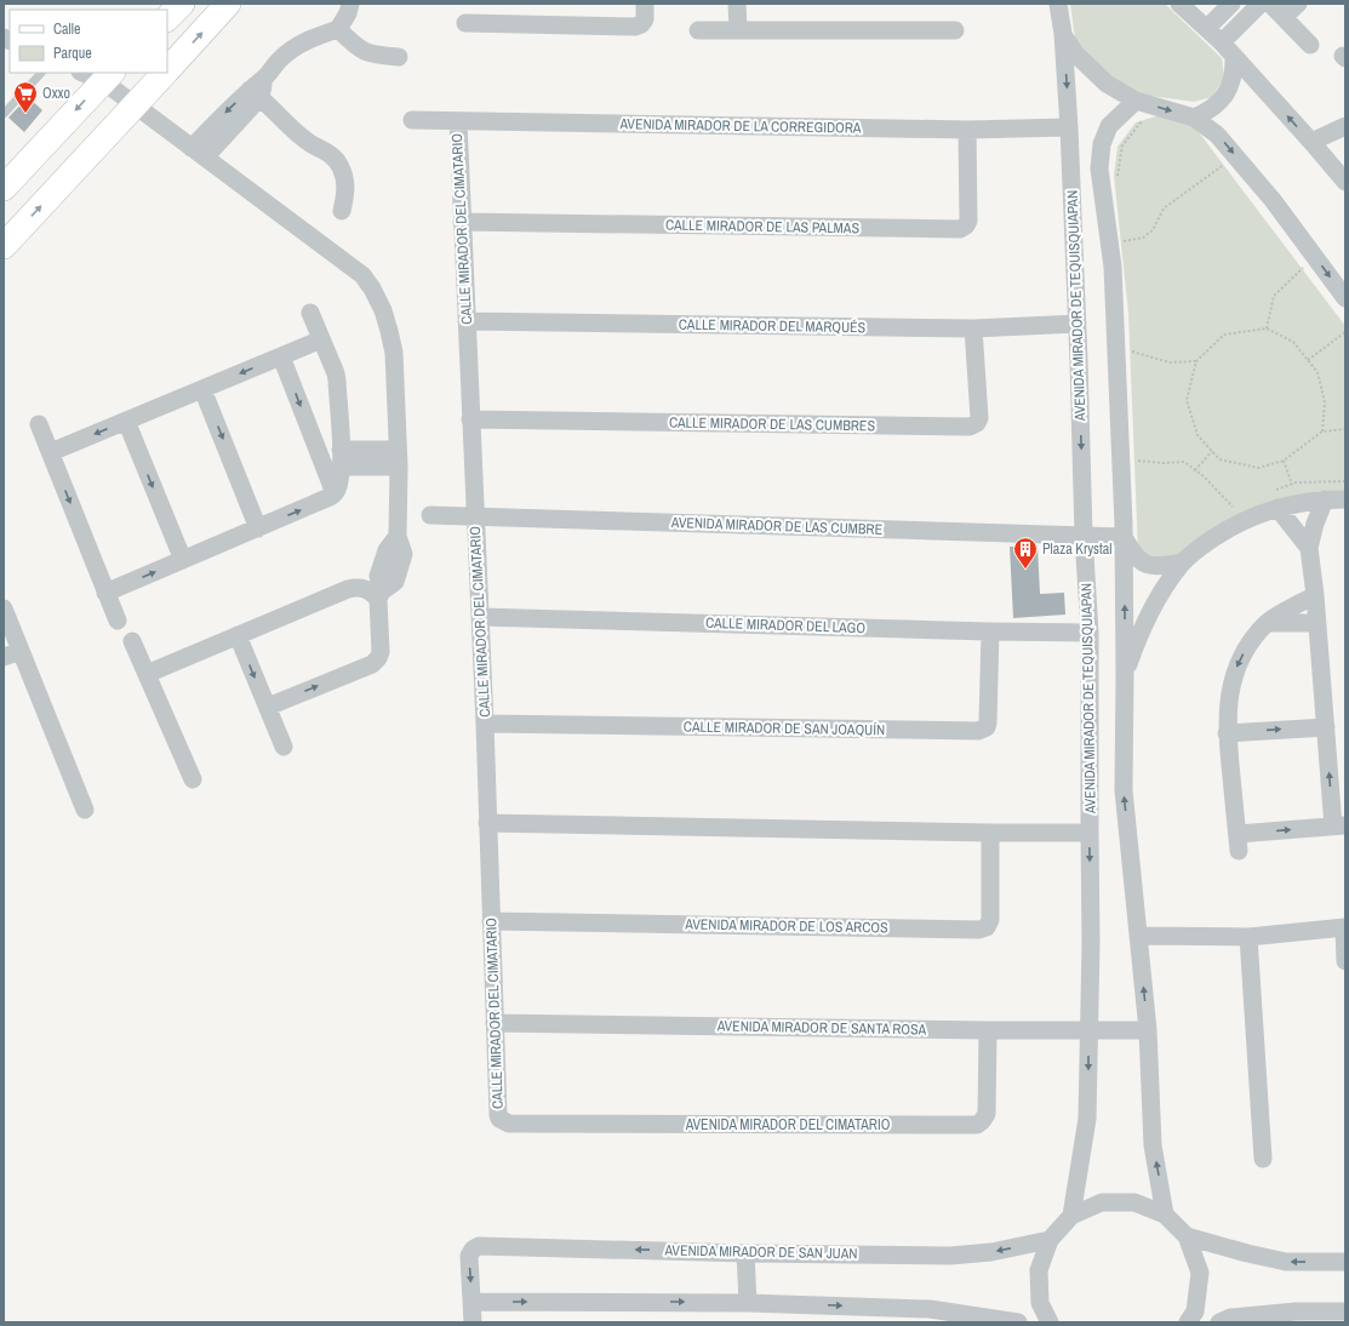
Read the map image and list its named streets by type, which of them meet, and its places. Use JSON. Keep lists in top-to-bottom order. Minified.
{"streets":{"street":["AVENIDA MIRADOR DE LA CORREGIDORA","CALLE MIRADOR DE LAS PALMAS","CALLE MIRADOR DEL CIMATARIO","AVENIDA MIRADOR DE TEQUISQUIAPAN","CALLE MIRADOR DEL MARQUÉS","CALLE MIRADOR DE LAS CUMBRES","AVENIDA MIRADOR DE LAS CUMBRE","CALLE MIRADOR DEL LAGO","CALLE MIRADOR DE SAN JOAQUÍN","AVENIDA MIRADOR DE LOS ARCOS","AVENIDA MIRADOR DE SANTA ROSA","AVENIDA MIRADOR DEL CIMATARIO","AVENIDA MIRADOR DE SAN JUAN"]},"crossings":[["AVENIDA MIRADOR DE LA CORREGIDORA","CALLE MIRADOR DE LAS PALMAS"],["AVENIDA MIRADOR DE LA CORREGIDORA","CALLE MIRADOR DEL CIMATARIO"],["AVENIDA MIRADOR DE LA CORREGIDORA","AVENIDA MIRADOR DE TEQUISQUIAPAN"],["CALLE MIRADOR DE LAS PALMAS","CALLE MIRADOR DEL CIMATARIO"],["CALLE MIRADOR DEL CIMATARIO","CALLE MIRADOR DEL MARQUÉS"],["CALLE MIRADOR DEL CIMATARIO","CALLE MIRADOR DE LAS CUMBRES"],["CALLE MIRADOR DEL CIMATARIO","AVENIDA MIRADOR DE LAS CUMBRE"],["CALLE MIRADOR DEL CIMATARIO","CALLE MIRADOR DEL LAGO"],["CALLE MIRADOR DEL CIMATARIO","CALLE MIRADOR DE SAN JOAQUÍN"],["CALLE MIRADOR DEL CIMATARIO","AVENIDA MIRADOR DE LOS ARCOS"],["CALLE MIRADOR DEL CIMATARIO","AVENIDA MIRADOR DE SANTA ROSA"],["CALLE MIRADOR DEL CIMATARIO","AVENIDA MIRADOR DEL CIMATARIO"],["AVENIDA MIRADOR DE TEQUISQUIAPAN","CALLE MIRADOR DEL MARQUÉS"],["AVENIDA MIRADOR DE TEQUISQUIAPAN","AVENIDA MIRADOR DE LAS CUMBRE"],["AVENIDA MIRADOR DE TEQUISQUIAPAN","CALLE MIRADOR DEL LAGO"],["AVENIDA MIRADOR DE TEQUISQUIAPAN","AVENIDA MIRADOR DE SANTA ROSA"],["CALLE MIRADOR DEL MARQUÉS","CALLE MIRADOR DE LAS CUMBRES"],["CALLE MIRADOR DEL LAGO","CALLE MIRADOR DE SAN JOAQUÍN"],["AVENIDA MIRADOR DE SANTA ROSA","AVENIDA MIRADOR DEL CIMATARIO"]],"places":{"supermarket":["Oxxo"],"building":["Plaza Krystal"]},"legend":["Calle","Parque"]}
